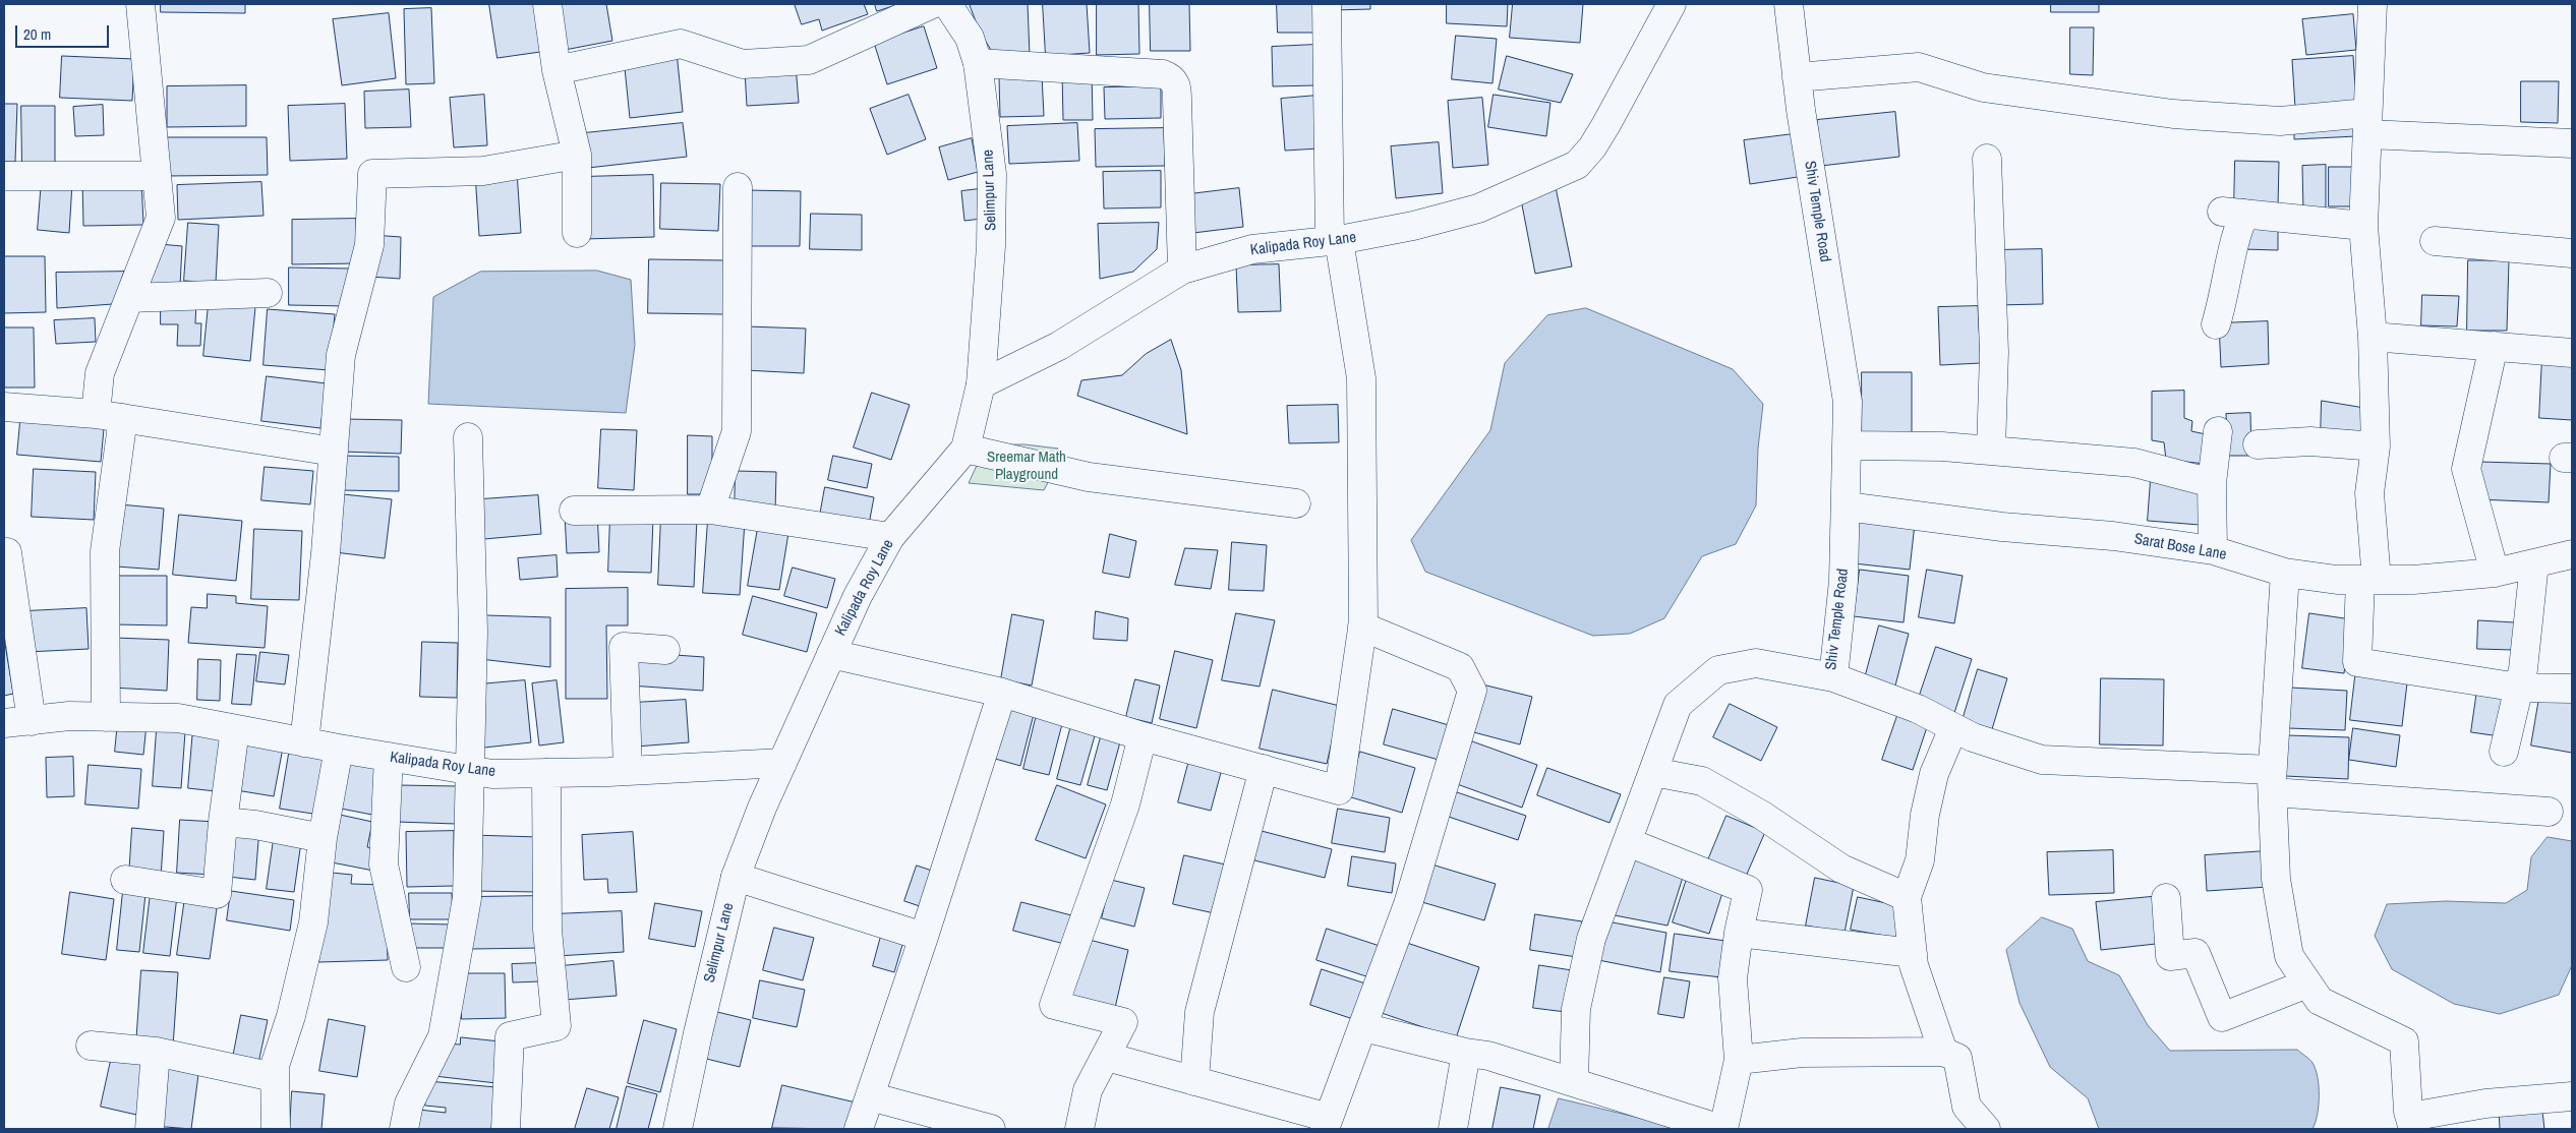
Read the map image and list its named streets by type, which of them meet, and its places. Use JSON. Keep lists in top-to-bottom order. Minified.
{"streets":{"street":["Selimpur Lane","Shiv Temple Road","Kalipada Roy Lane","Sarat Bose Lane"]},"crossings":[["Selimpur Lane","Kalipada Roy Lane"],["Shiv Temple Road","Sarat Bose Lane"]],"parks":["Sreemar Math Playground"],"scale_bar":"20 m"}
